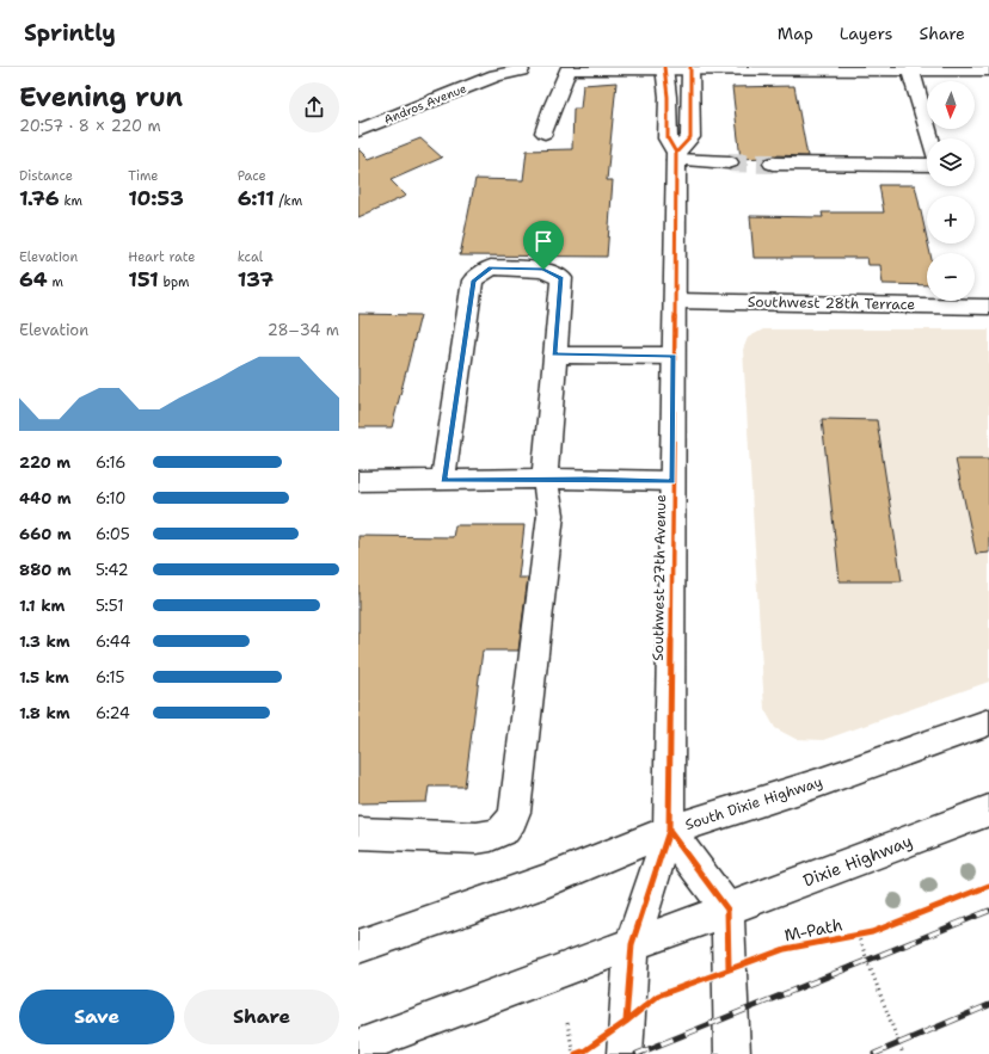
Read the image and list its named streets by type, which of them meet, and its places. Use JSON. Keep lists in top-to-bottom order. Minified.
{"streets":{"main road":["Andros Avenue","Southwest 28th Terrace","Southwest 27th Avenue","South Dixie Highway","Dixie Highway"],"cycle path":["M-Path"]},"crossings":[["Southwest 28th Terrace","Southwest 27th Avenue"],["Southwest 27th Avenue","South Dixie Highway"]],"north":"bottom","page":{"header":"Sprintly","nav":["Map","Layers","Share"],"heading":["Evening run","20:57 · 8 × 220 m"],"map_buttons":["+","−"],"stats":[["Distance","1.76 km"],["Time","10:53"],["Pace","6:11 /km"],["Elevation","64 m"],["Heart rate","151 bpm"],["kcal","137"]],"chart":["Elevation","28–34 m"],"list":[{"name":"220 m","note":"6:16"},{"name":"440 m","note":"6:10"},{"name":"660 m","note":"6:05"},{"name":"880 m","note":"5:42"},{"name":"1.1 km","note":"5:51"},{"name":"1.3 km","note":"6:44"},{"name":"1.5 km","note":"6:15"},{"name":"1.8 km","note":"6:24"}],"buttons":["Save","Share"]}}
